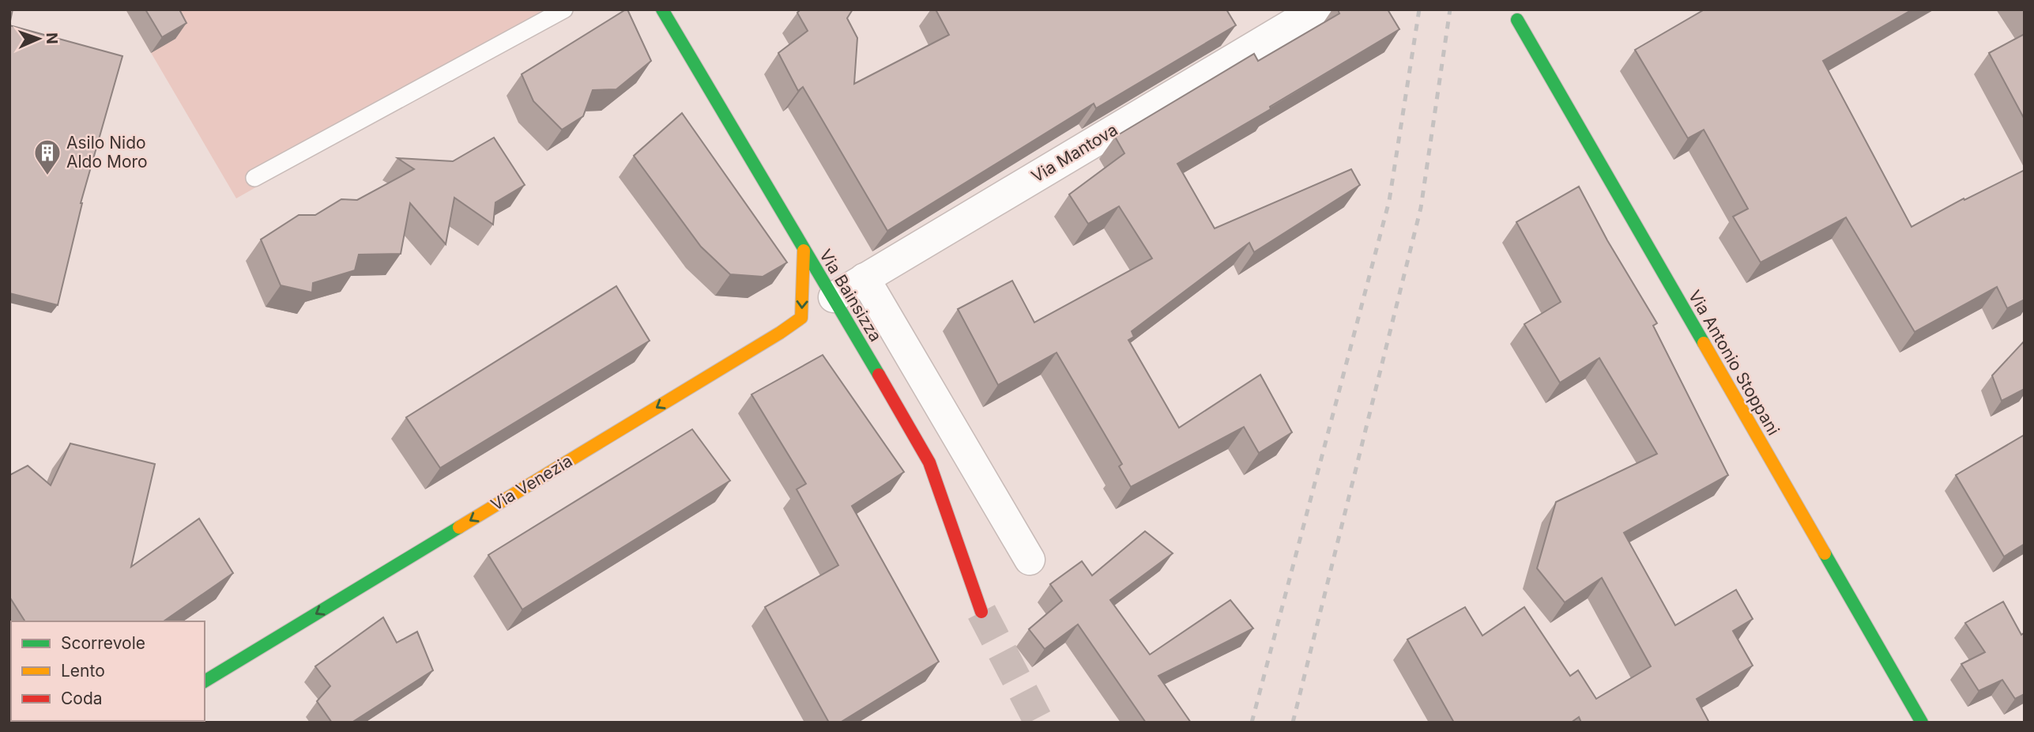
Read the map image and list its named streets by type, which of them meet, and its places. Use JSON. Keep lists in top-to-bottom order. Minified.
{"streets":{"street":["Via Mantova","Via Bainsizza","Via Antonio Stoppani","Via Venezia"]},"crossings":[["Via Mantova","Via Bainsizza"],["Via Bainsizza","Via Venezia"]],"one_way":["Via Venezia"],"places":{"building":["Asilo Nido Aldo Moro"]},"legend":["Scorrevole","Lento","Coda"],"north":"right"}
